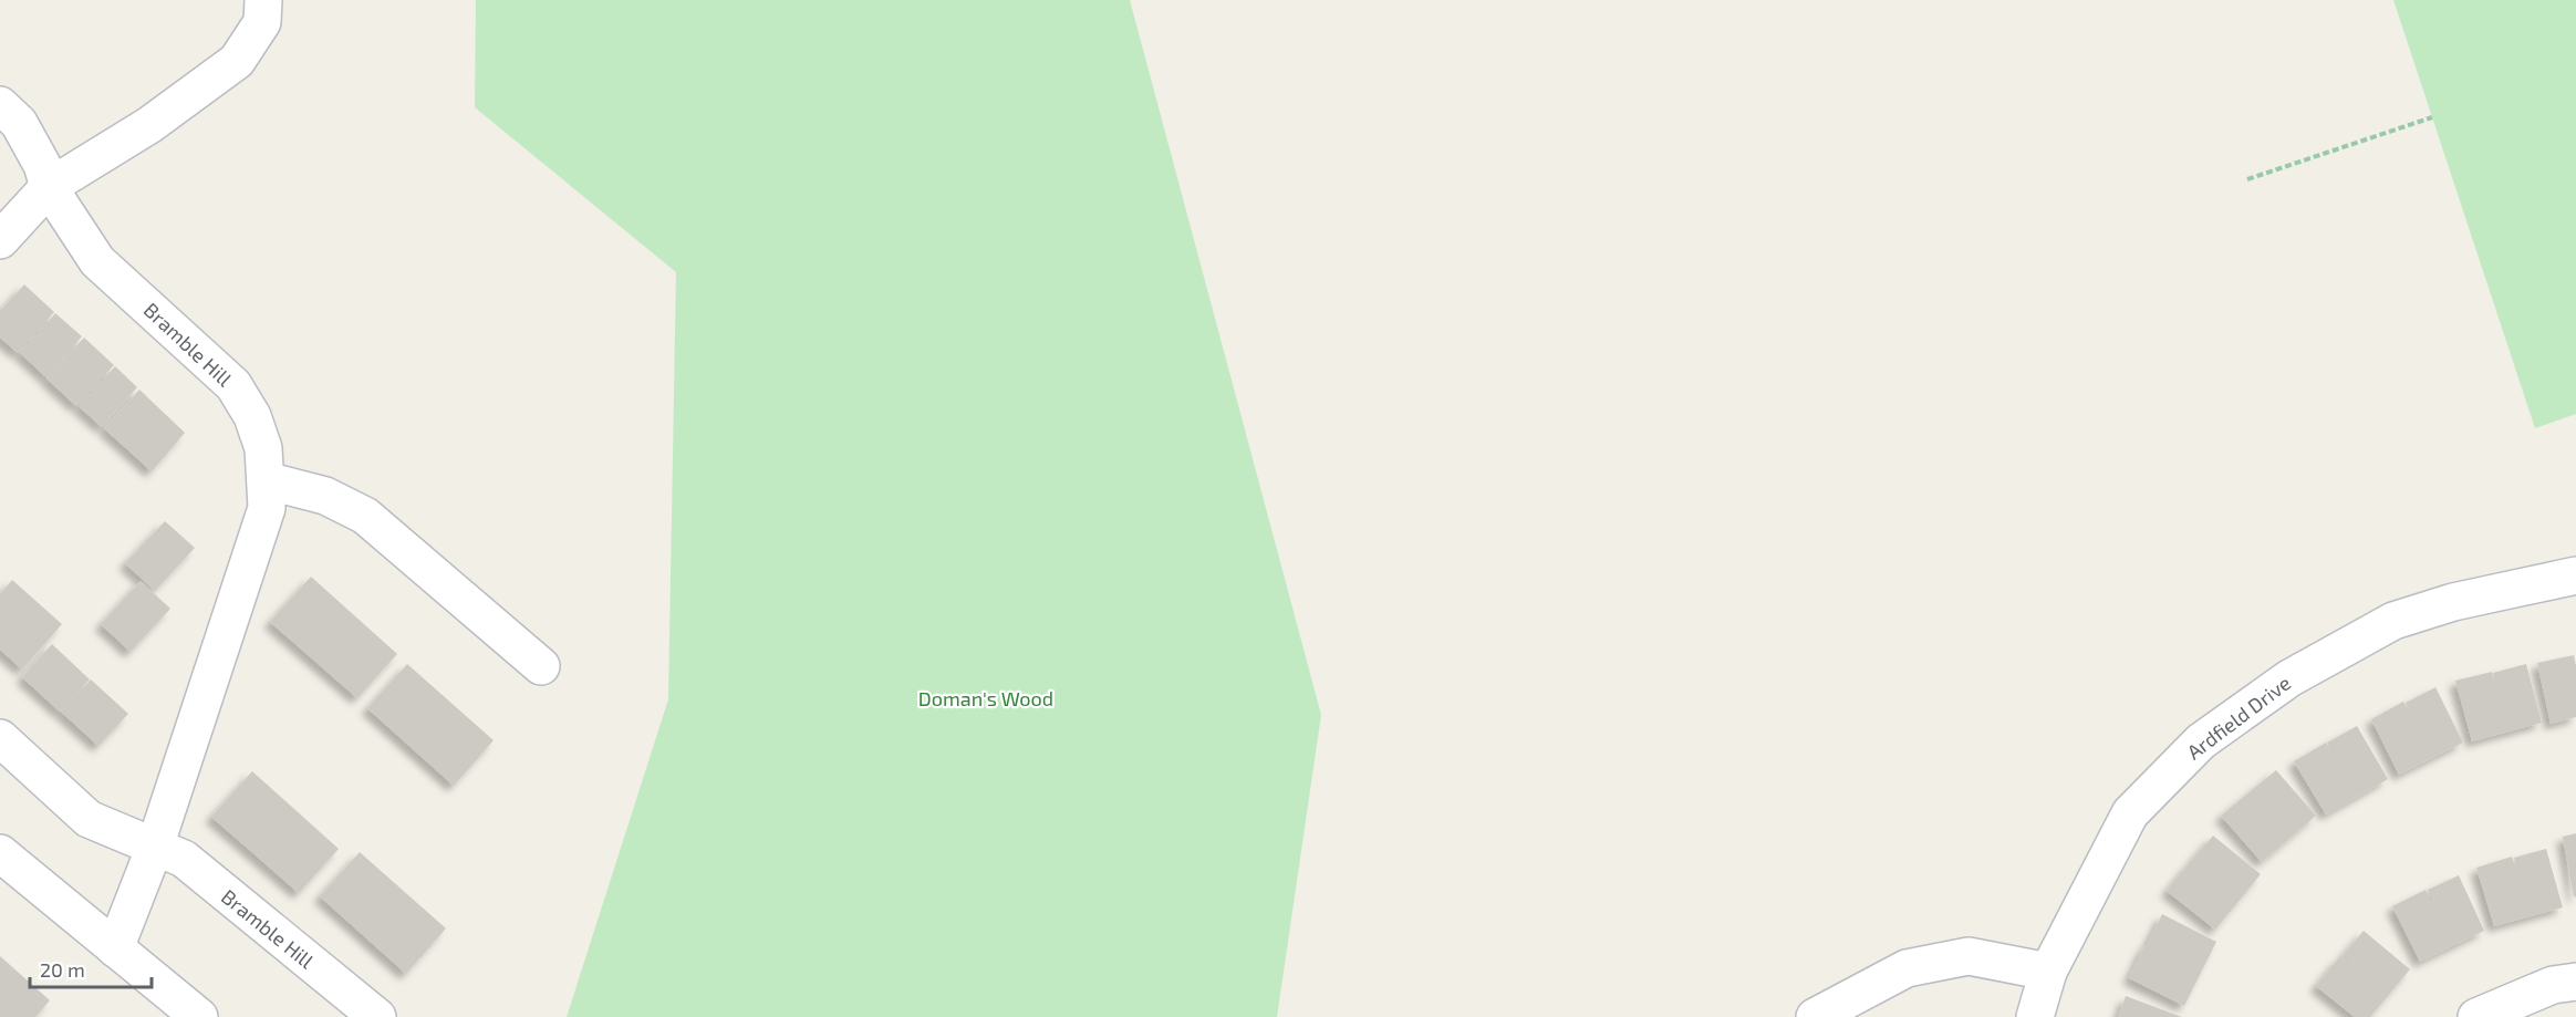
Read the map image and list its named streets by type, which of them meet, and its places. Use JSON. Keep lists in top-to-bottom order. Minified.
{"streets":{"street":["Bramble Hill","Ardfield Drive"]},"parks":["Doman's Wood"],"scale_bar":"20 m"}
